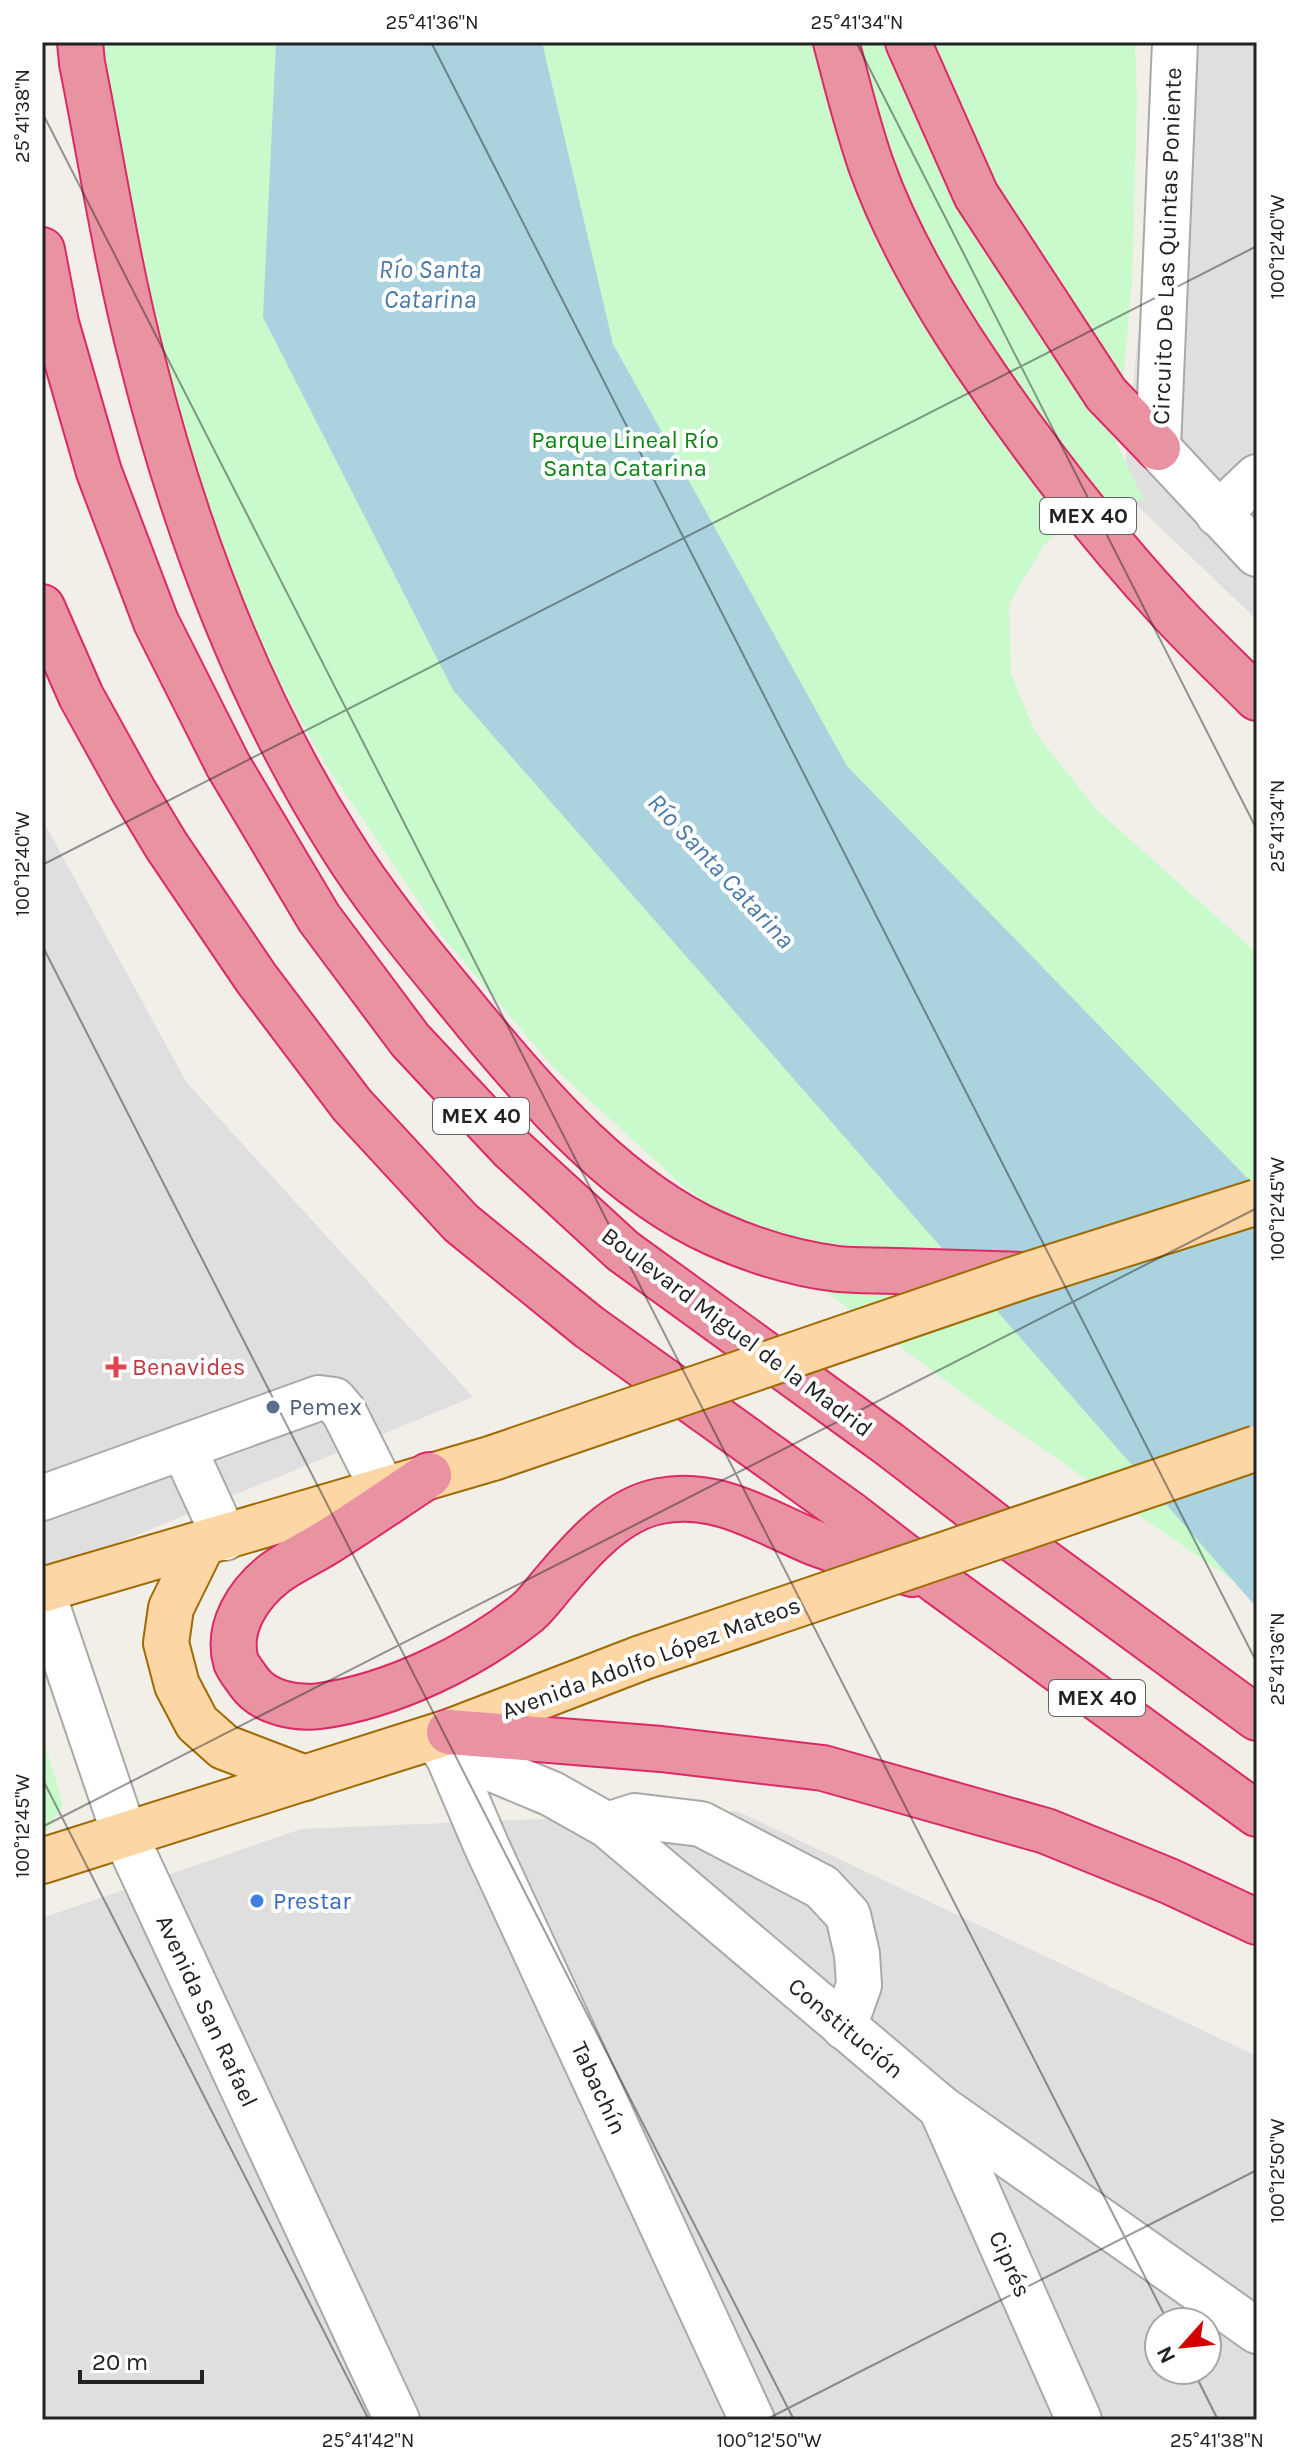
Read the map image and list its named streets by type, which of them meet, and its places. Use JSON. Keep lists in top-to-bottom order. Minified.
{"streets":{"highway":["MEX 40","Boulevard Miguel de la Madrid"],"main road":["Avenida Adolfo López Mateos"],"street":["Circuito De Las Quintas Poniente","Avenida San Rafael","Constitución","Tabachín","Ciprés"]},"crossings":[["Avenida Adolfo López Mateos","Avenida San Rafael"],["Avenida Adolfo López Mateos","Constitución"],["Avenida Adolfo López Mateos","Tabachín"],["Constitución","Tabachín"],["Constitución","Ciprés"]],"water":["Río Santa Catarina"],"parks":["Parque Lineal Río Santa Catarina"],"places":{"health":["Benavides"],"other":["Pemex","Prestar"]},"scale_bar":"20 m","north":"bottom left","coordinates":["25°41'36\"N","25°41'34\"N","25°41'38\"N","100°12'40\"W","100°12'45\"W","100°12'50\"W","25°41'42\"N"]}
